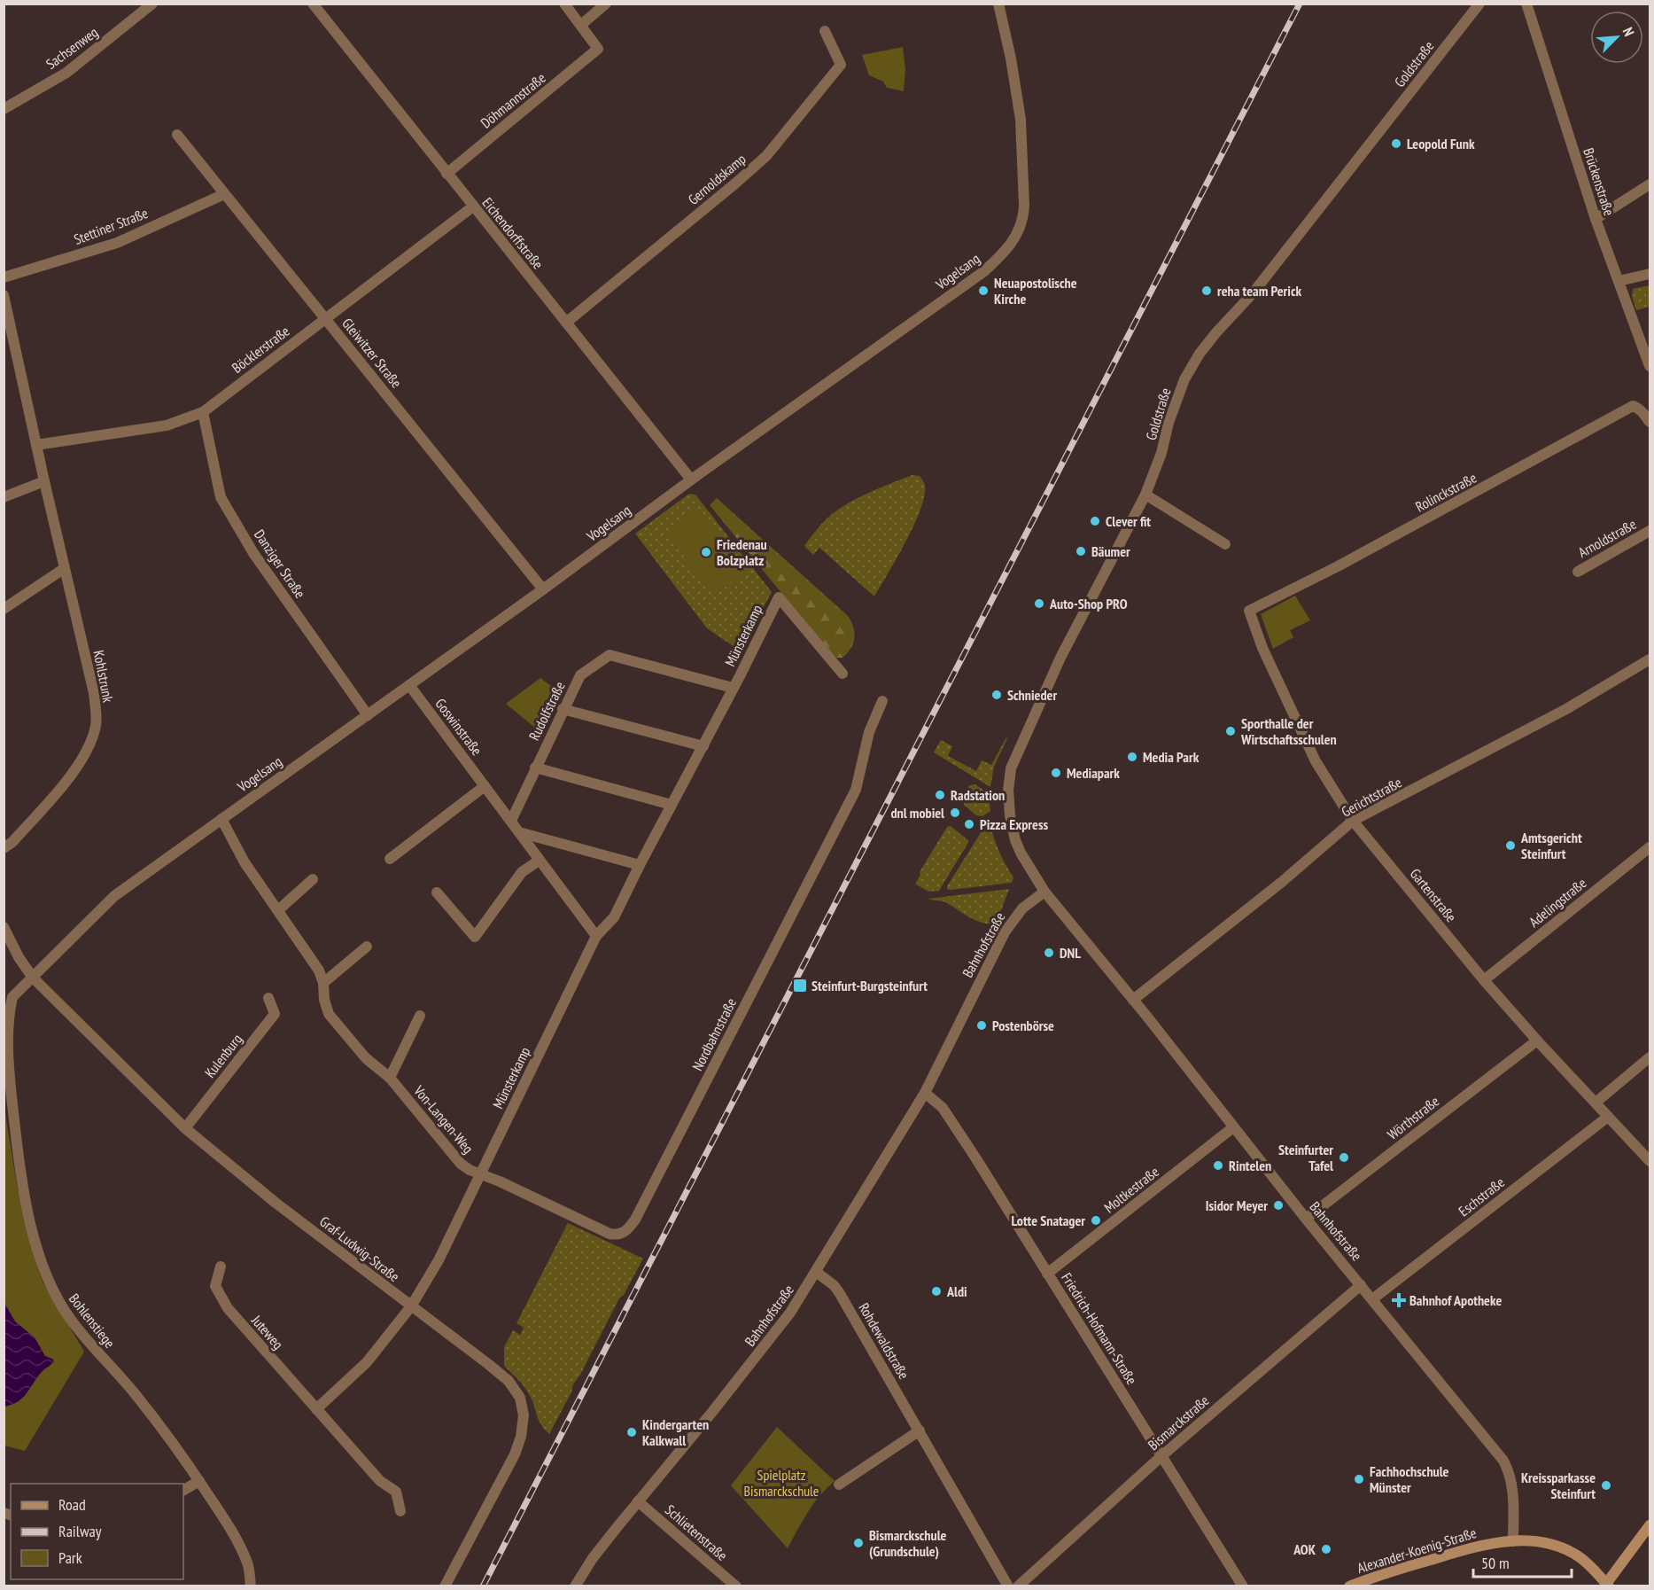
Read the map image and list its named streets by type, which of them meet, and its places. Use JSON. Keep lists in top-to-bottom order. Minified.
{"streets":{"main road":["Alexander-Koenig-Straße"],"street":["Sachsenweg","Goldstraße","Döhmannstraße","Gernoldskamp","Brückenstraße","Stettiner Straße","Eichendorffstraße","Vogelsang","Böcklerstraße","Gleiwitzer Straße","Rolinckstraße","Arnoldstraße","Danziger Straße","Münsterkamp","Kohlstrunk","Rudolfstraße","Goswinstraße","Gerichtstraße","Gartenstraße","Adelingstraße","Bahnhofstraße","Nordbahnstraße","Kulenburg","Wörthstraße","Von-Langen-Weg","Moltkestraße","Eschstraße","Graf-Ludwig-Straße","Bohlenstiege","Friedrich-Hofmann-Straße","Juteweg","Rohdewaldstraße","Bismarckstraße","Schlietenstraße"]},"crossings":[["Goldstraße","Bahnhofstraße"],["Döhmannstraße","Eichendorffstraße"],["Gernoldskamp","Eichendorffstraße"],["Stettiner Straße","Gleiwitzer Straße"],["Eichendorffstraße","Vogelsang"],["Eichendorffstraße","Böcklerstraße"],["Vogelsang","Gleiwitzer Straße"],["Vogelsang","Danziger Straße"],["Vogelsang","Goswinstraße"],["Vogelsang","Von-Langen-Weg"],["Vogelsang","Graf-Ludwig-Straße"],["Vogelsang","Bohlenstiege"],["Böcklerstraße","Gleiwitzer Straße"],["Böcklerstraße","Danziger Straße"],["Böcklerstraße","Kohlstrunk"],["Rolinckstraße","Gartenstraße"],["Münsterkamp","Rudolfstraße"],["Münsterkamp","Goswinstraße"],["Münsterkamp","Nordbahnstraße"],["Münsterkamp","Von-Langen-Weg"],["Münsterkamp","Graf-Ludwig-Straße"],["Rudolfstraße","Goswinstraße"],["Gerichtstraße","Gartenstraße"],["Gerichtstraße","Bahnhofstraße"],["Gartenstraße","Adelingstraße"],["Gartenstraße","Wörthstraße"],["Gartenstraße","Eschstraße"],["Bahnhofstraße","Wörthstraße"],["Bahnhofstraße","Moltkestraße"],["Bahnhofstraße","Eschstraße"],["Bahnhofstraße","Friedrich-Hofmann-Straße"],["Bahnhofstraße","Rohdewaldstraße"],["Bahnhofstraße","Bismarckstraße"],["Bahnhofstraße","Schlietenstraße"],["Bahnhofstraße","Alexander-Koenig-Straße"],["Nordbahnstraße","Von-Langen-Weg"],["Kulenburg","Graf-Ludwig-Straße"],["Moltkestraße","Friedrich-Hofmann-Straße"],["Graf-Ludwig-Straße","Bohlenstiege"],["Friedrich-Hofmann-Straße","Bismarckstraße"]],"parks":["Spielplatz Bismarckschule"],"places":{"other":["Leopold Funk","Neuapostolische Kirche","reha team Perick","Clever fit","Bäumer","Friedenau Bolzplatz","Auto-Shop PRO","Schnieder","Sporthalle der Wirtschaftsschulen","Media Park","Mediapark","Radstation","dnl mobiel","Pizza Express","Amtsgericht Steinfurt","DNL","Postenbörse","Steinfurter Tafel","Rintelen","Isidor Meyer","Lotte Snatager","Aldi","Kindergarten Kalkwall","Fachhochschule Münster","Kreissparkasse Steinfurt","Bismarckschule (Grundschule)","AOK"],"transit":["Steinfurt-Burgsteinfurt"],"health":["Bahnhof Apotheke"]},"legend":["Road","Railway","Park"],"scale_bar":"50 m","north":"top right"}
